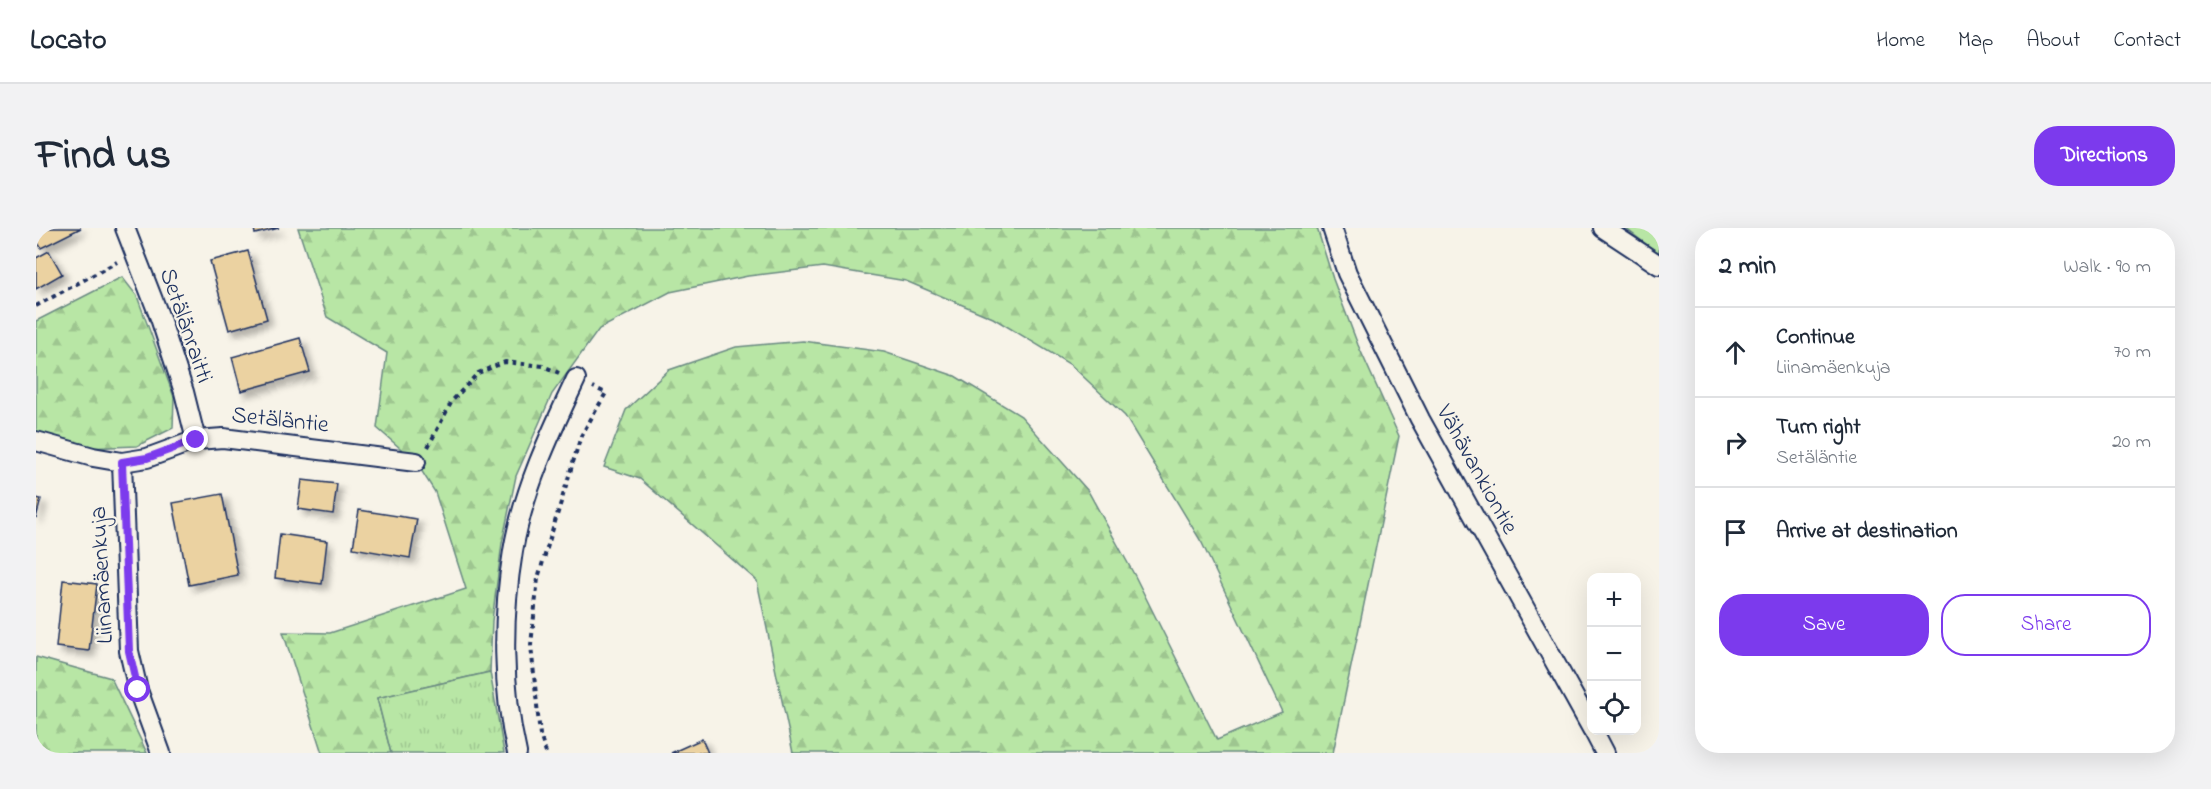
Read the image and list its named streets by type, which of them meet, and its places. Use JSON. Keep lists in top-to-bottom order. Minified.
{"streets":{"street":["Setälänraitti","Setäläntie","Vähävankiontie","Liinamäenkuja"]},"crossings":[["Setälänraitti","Setäläntie"],["Setäläntie","Liinamäenkuja"]],"page":{"header":"Locato","nav":["Home","Map","About","Contact"],"title":"Find us","buttons":["Directions",["Save","Share"]],"heading":["2 min","Walk · 90 m"],"list":[["Continue","Liinamäenkuja","70 m"],["Turn right","Setäläntie","20 m"],"Arrive at destination"],"map_buttons":["+","−"]}}
